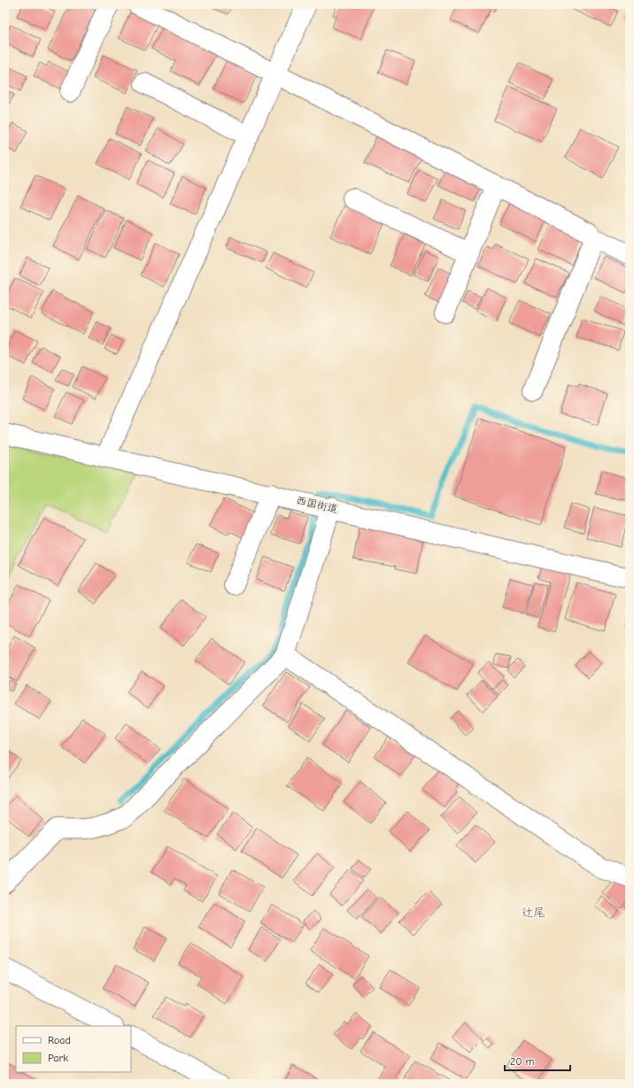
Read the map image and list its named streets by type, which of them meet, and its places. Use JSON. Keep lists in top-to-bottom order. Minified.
{"streets":{"street":["西国街道"]},"districts":["辻尾"],"legend":["Road","Park"],"scale_bar":"20 m"}
